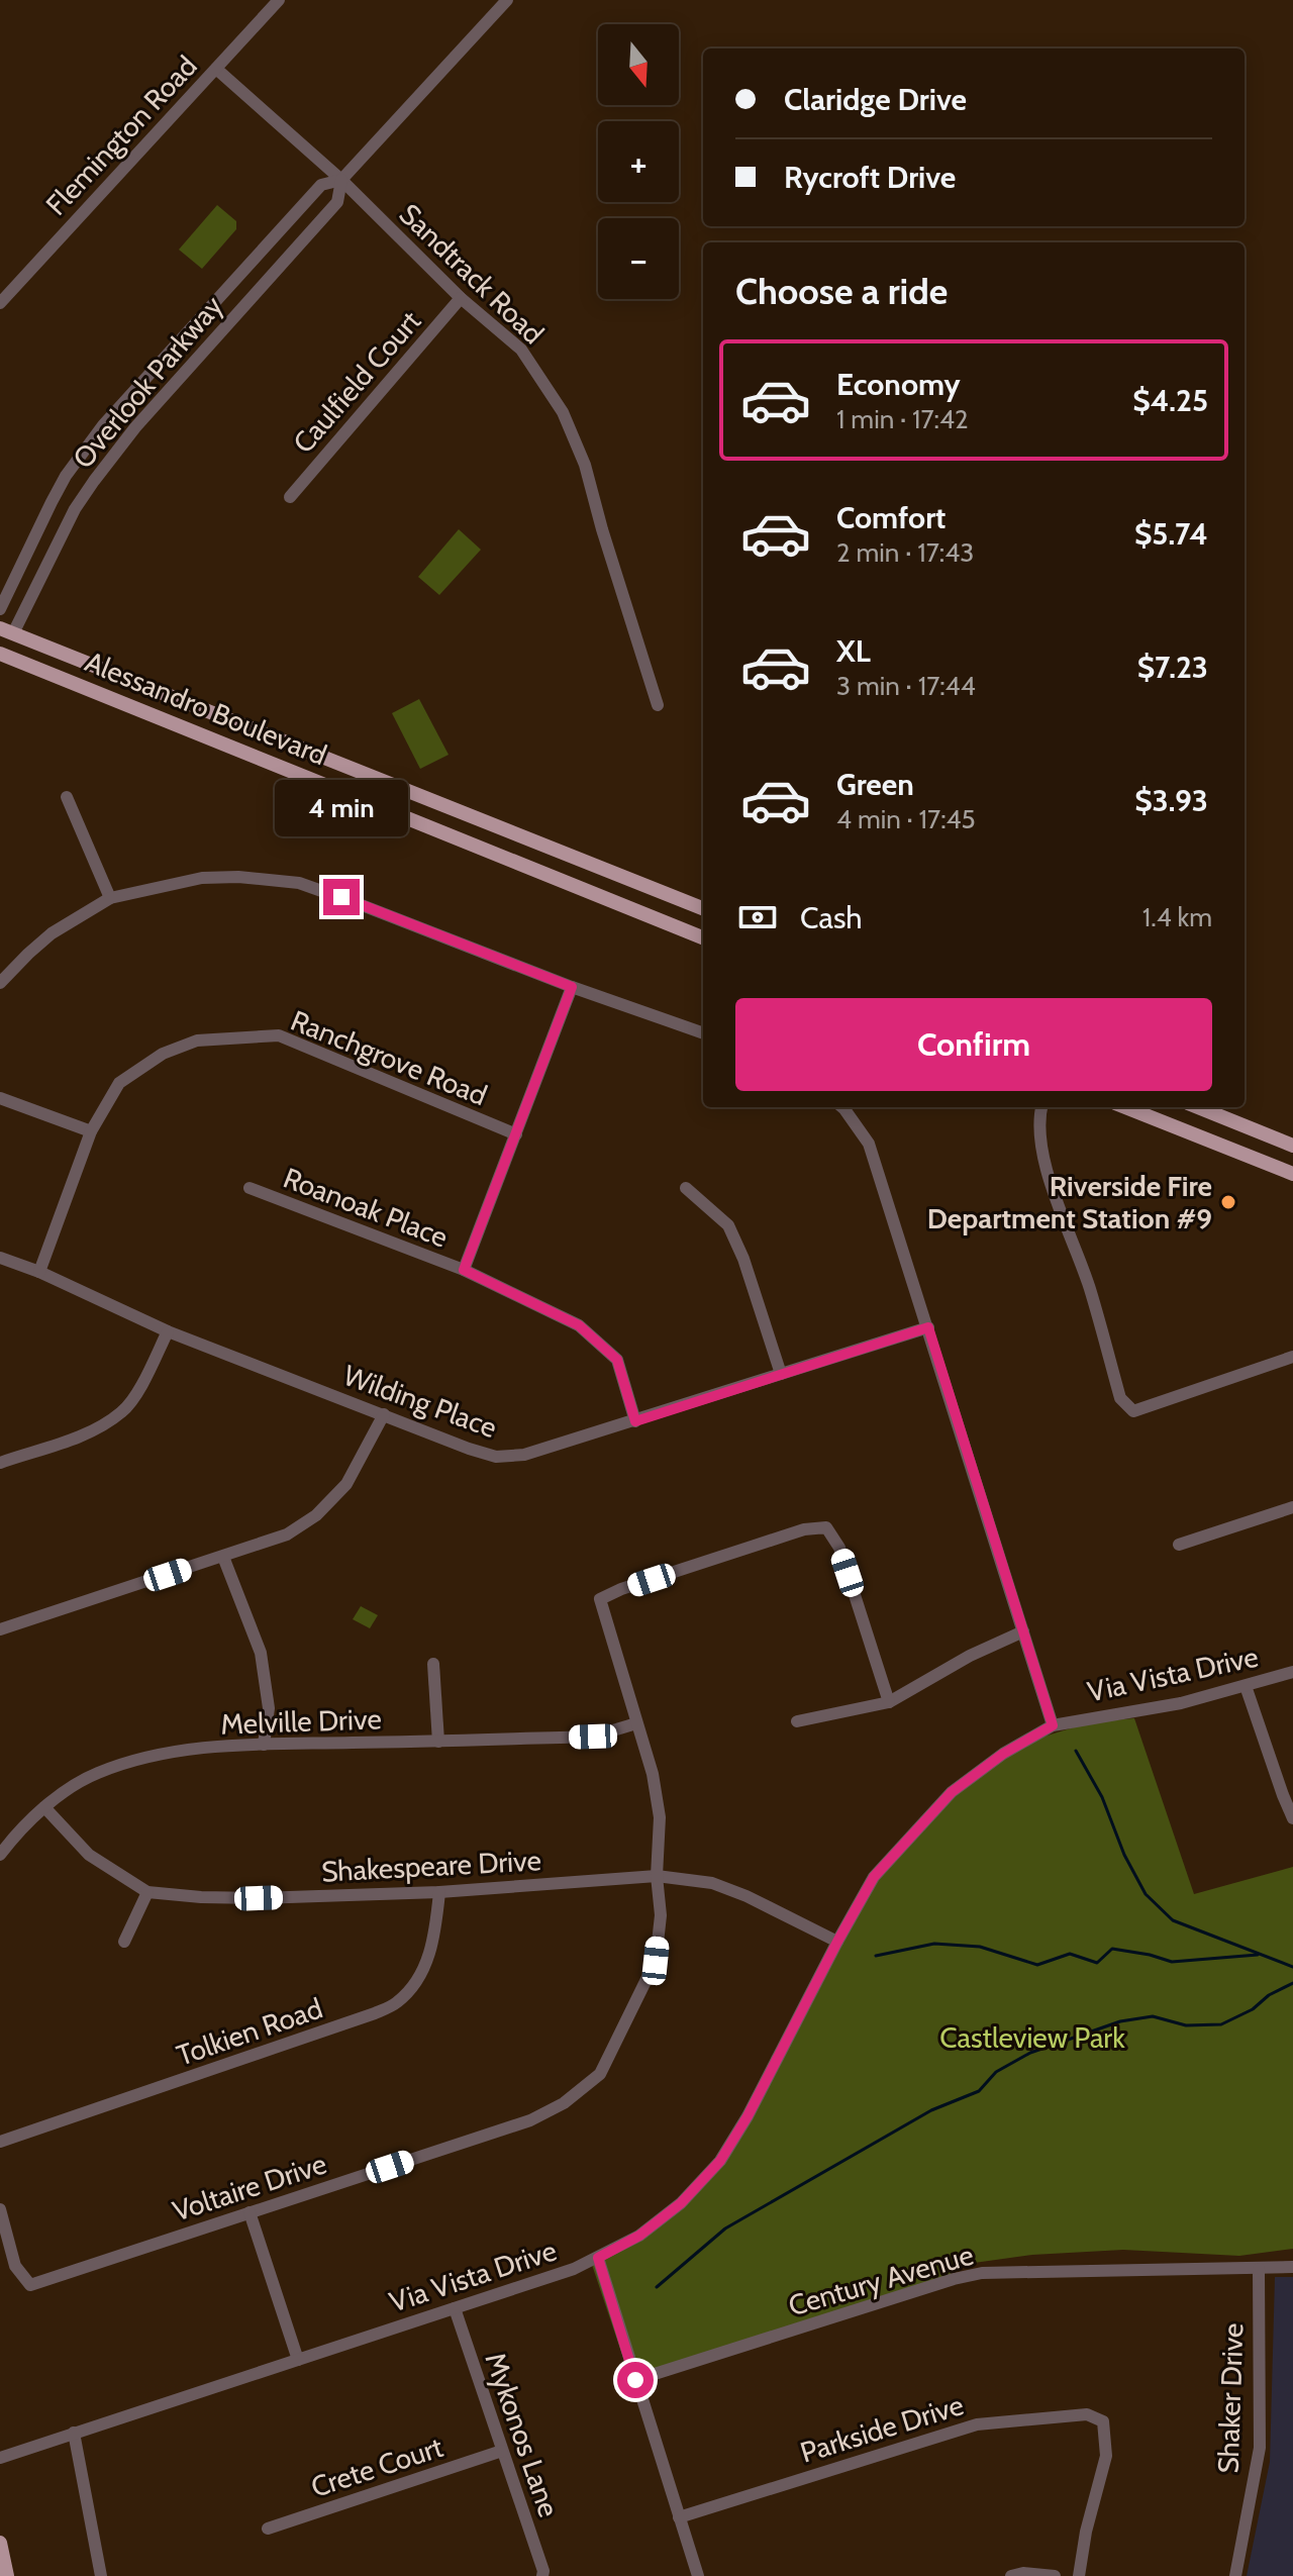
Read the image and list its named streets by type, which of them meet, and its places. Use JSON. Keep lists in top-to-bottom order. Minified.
{"streets":{"main road":["Alessandro Boulevard"],"street":["Flemington Road","Sandtrack Road","Overlook Parkway","Caulfield Court","Ranchgrove Road","Roanoak Place","Wilding Place","Via Vista Drive","Melville Drive","Shakespeare Drive","Tolkien Road","Voltaire Drive","Century Avenue","Shaker Drive","Parkside Drive","Mykonos Lane","Crete Court"]},"crossings":[["Flemington Road","Sandtrack Road"],["Sandtrack Road","Overlook Parkway"],["Sandtrack Road","Caulfield Court"],["Overlook Parkway","Alessandro Boulevard"],["Ranchgrove Road","Wilding Place"],["Roanoak Place","Wilding Place"],["Via Vista Drive","Shakespeare Drive"],["Via Vista Drive","Mykonos Lane"],["Melville Drive","Shakespeare Drive"],["Melville Drive","Voltaire Drive"],["Shakespeare Drive","Tolkien Road"],["Shakespeare Drive","Voltaire Drive"],["Century Avenue","Shaker Drive"],["Mykonos Lane","Crete Court"]],"parks":["Castleview Park"],"places":["Riverside Fire Department Station #9"],"north":"bottom","page":{"map_buttons":["+","−"],"banner":["Claridge Drive","Rycroft Drive"],"heading":"Choose a ride","list":[{"name":"Economy","note":"1 min · 17:42","value":"$4.25"},{"name":"Comfort","note":"2 min · 17:43","value":"$5.74"},{"name":"XL","note":"3 min · 17:44","value":"$7.23"},{"name":"Green","note":"4 min · 17:45","value":"$3.93"}],"bubble":"4 min","pay":["Cash","1.4 km"],"buttons":"Confirm"}}
